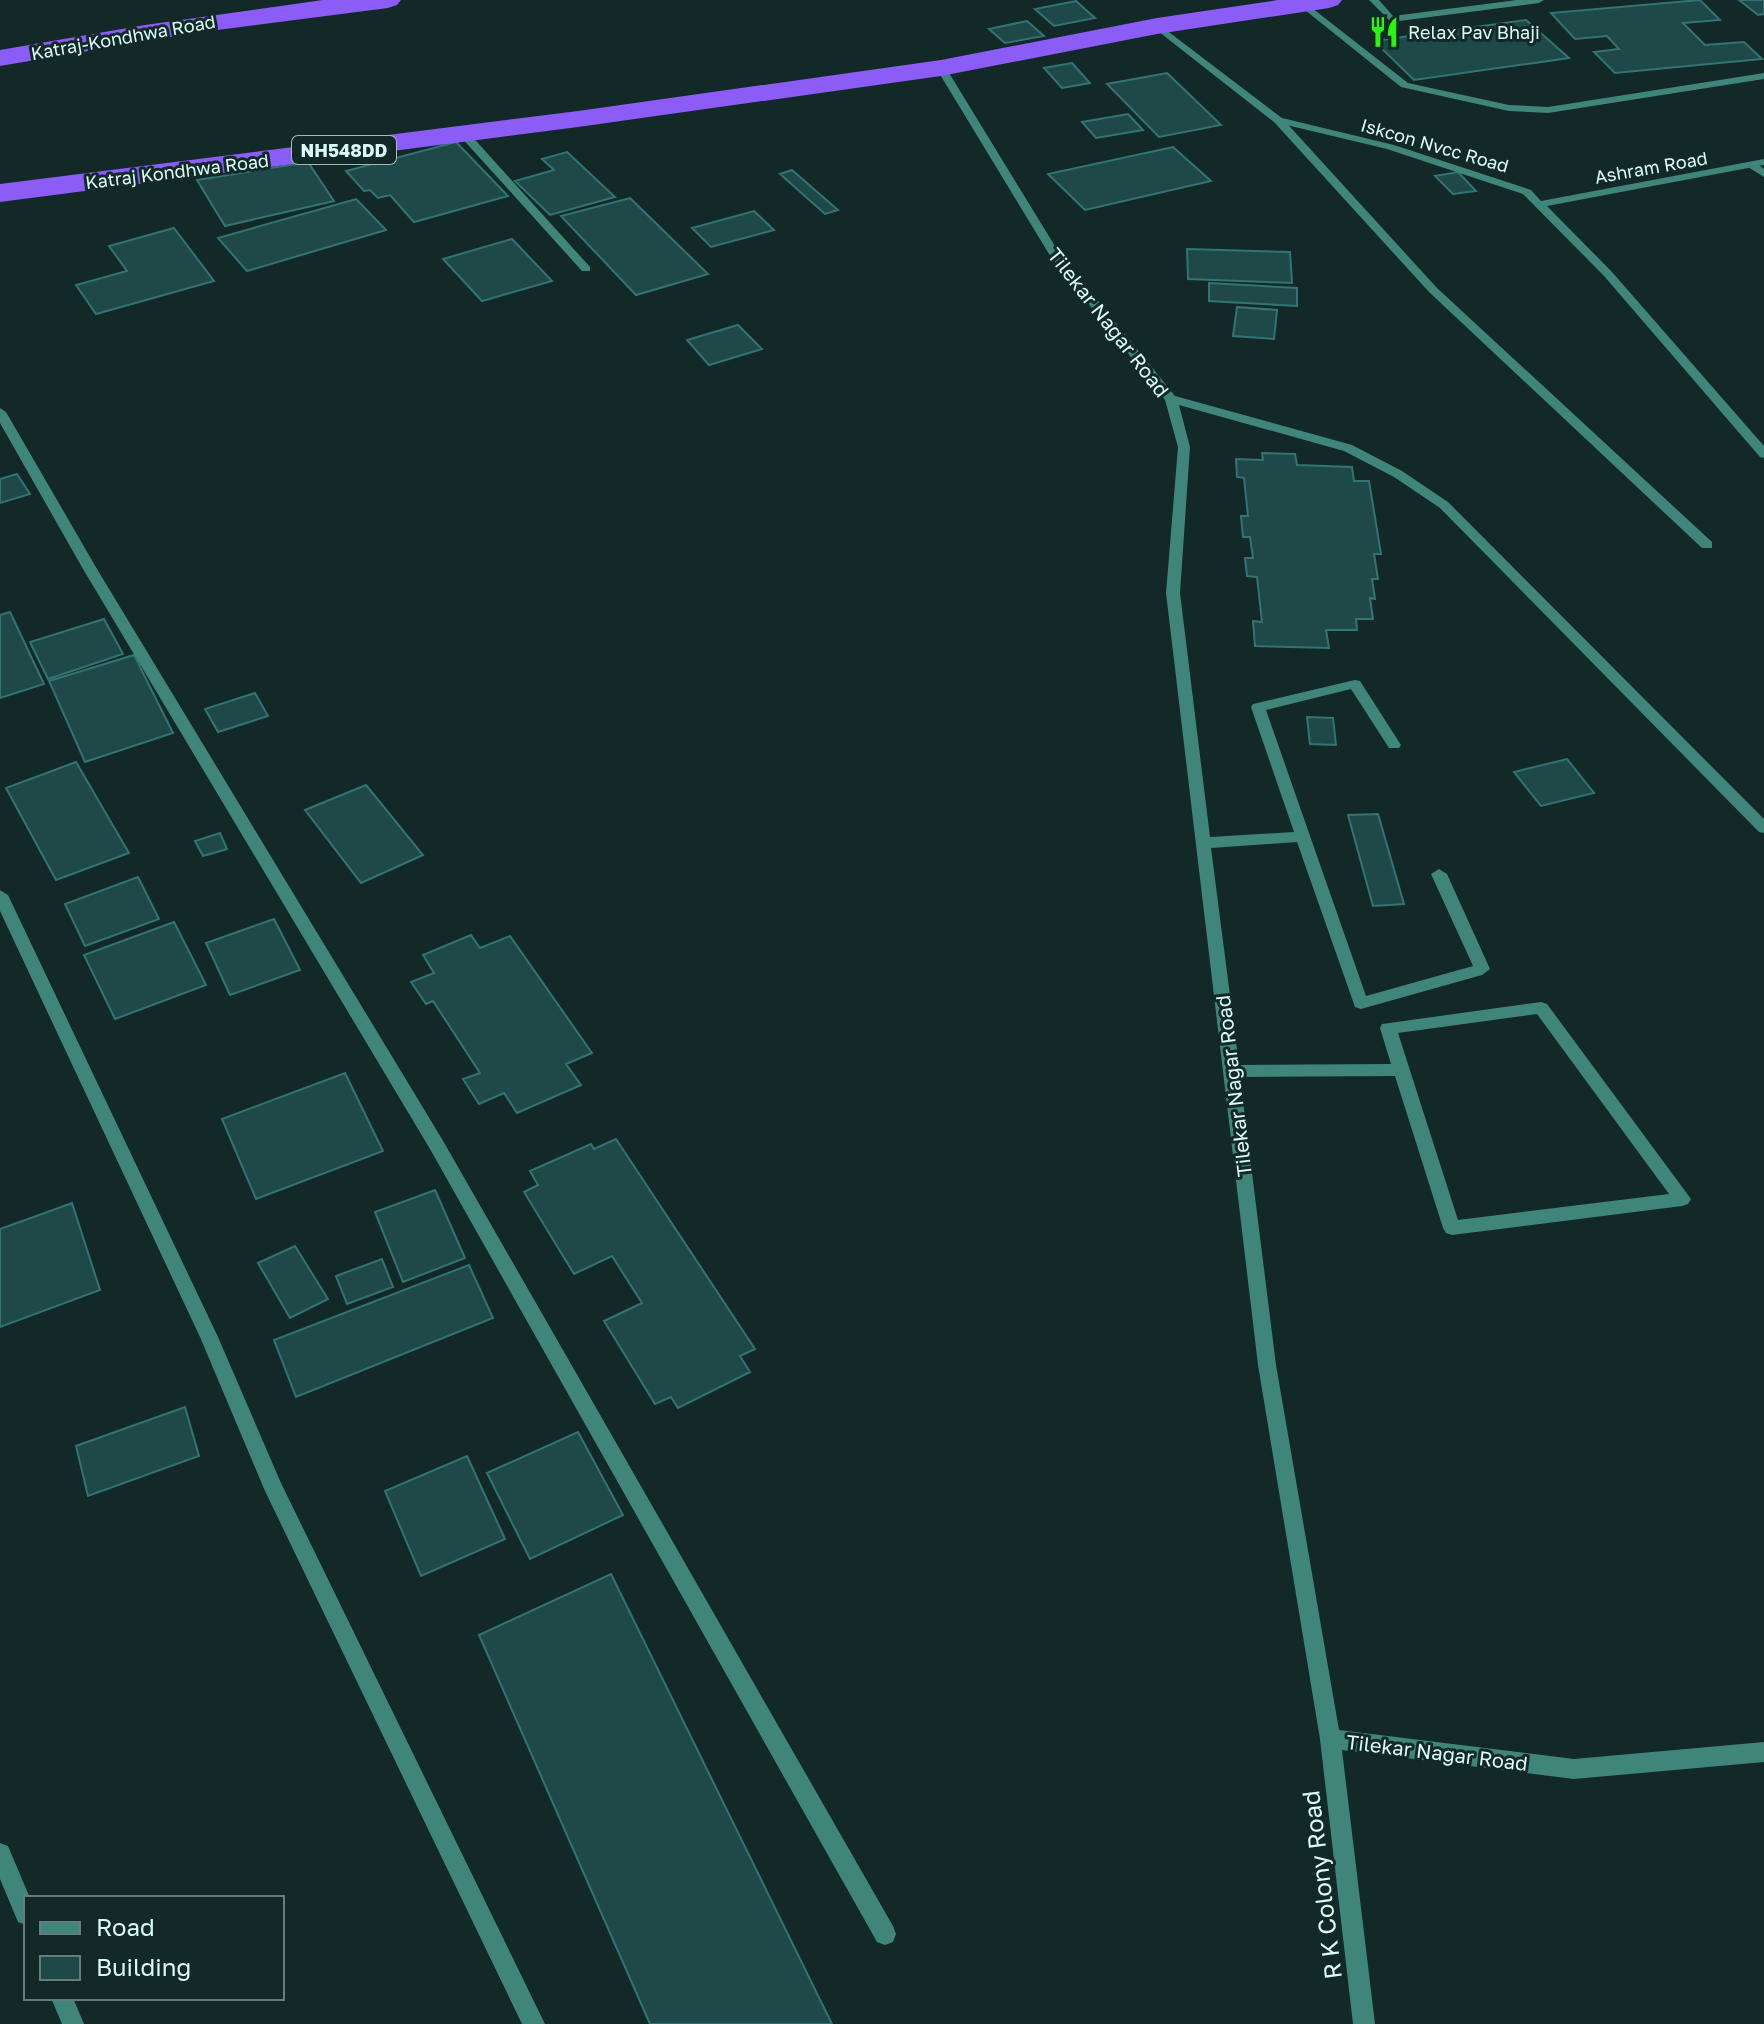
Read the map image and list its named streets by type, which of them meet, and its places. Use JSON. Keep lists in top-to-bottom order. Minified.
{"streets":{"highway":["Katraj-Kondhwa Road","NH548DD","Katraj Kondhwa Road"],"street":["Iskcon Nvcc Road","Ashram Road","Tilekar Nagar Road","R K Colony Road"]},"crossings":[["Iskcon Nvcc Road","Ashram Road"],["Iskcon Nvcc Road","Katraj Kondhwa Road"],["Katraj Kondhwa Road","Tilekar Nagar Road"],["Tilekar Nagar Road","R K Colony Road"]],"places":{"restaurant":["Relax Pav Bhaji"]},"legend":["Road","Building"]}
